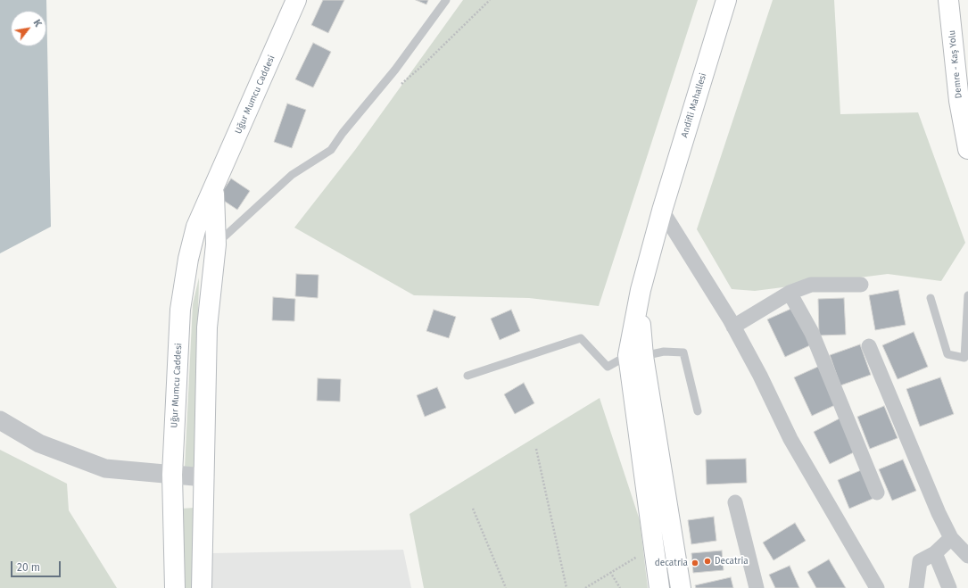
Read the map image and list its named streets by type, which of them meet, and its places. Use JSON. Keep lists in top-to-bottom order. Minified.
{"streets":{"main road":["Demre - Kaş Yolu","Uğur Mumcu Caddesi","Andifli Mahallesi"]},"places":["Decatria","decatria"],"scale_bar":"20 m","north":"top right"}
